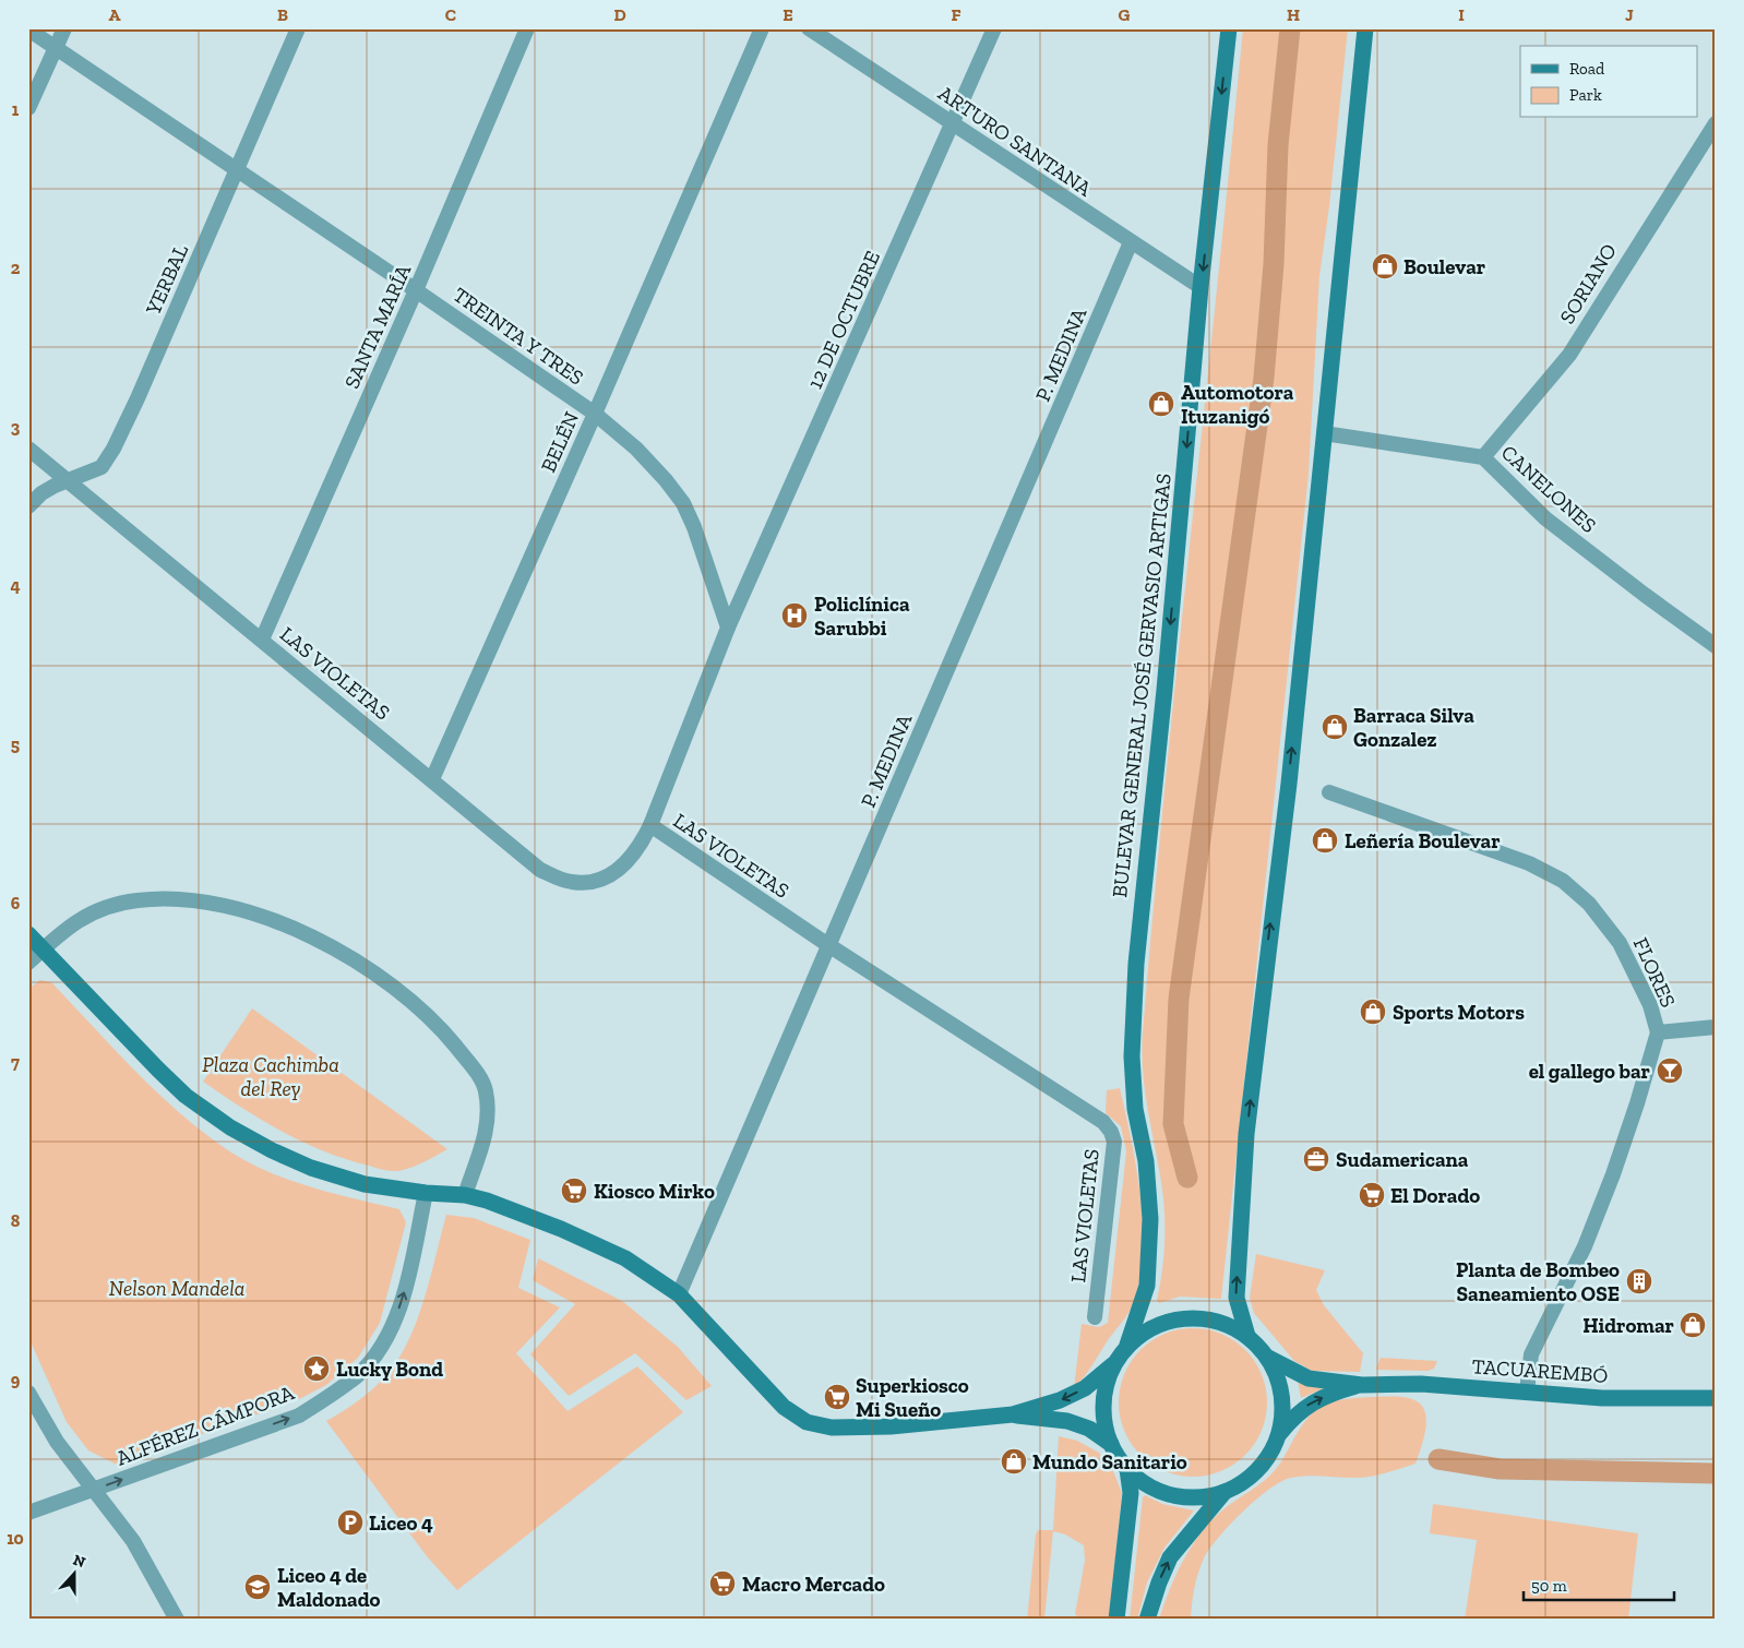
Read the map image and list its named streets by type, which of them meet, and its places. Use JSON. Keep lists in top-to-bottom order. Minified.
{"streets":{"main road":["BULEVAR GENERAL JOSÉ GERVASIO ARTIGAS","TACUAREMBÓ"],"street":["ARTURO SANTANA","YERBAL","SORIANO","12 DE OCTUBRE","SANTA MARÍA","TREINTA Y TRES","P. MEDINA","BELÉN","CANELONES","LAS VIOLETAS","FLORES","ALFÉREZ CÁMPORA"]},"crossings":[["ARTURO SANTANA","12 DE OCTUBRE"],["ARTURO SANTANA","P. MEDINA"],["ARTURO SANTANA","BULEVAR GENERAL JOSÉ GERVASIO ARTIGAS"],["YERBAL","TREINTA Y TRES"],["YERBAL","LAS VIOLETAS"],["SORIANO","CANELONES"],["12 DE OCTUBRE","TREINTA Y TRES"],["SANTA MARÍA","TREINTA Y TRES"],["SANTA MARÍA","LAS VIOLETAS"],["TREINTA Y TRES","BELÉN"],["P. MEDINA","LAS VIOLETAS"],["BELÉN","LAS VIOLETAS"],["BULEVAR GENERAL JOSÉ GERVASIO ARTIGAS","TACUAREMBÓ"],["FLORES","TACUAREMBÓ"]],"one_way":["ALFÉREZ CÁMPORA"],"parks":["Plaza Cachimba del Rey","Nelson Mandela"],"places":{"shop":["Boulevar","Automotora Ituzanigó","Barraca Silva Gonzalez","Leñería Boulevar","Sports Motors","Hidromar","Mundo Sanitario"],"hospital":["Policlínica Sarubbi"],"bar":["el gallego bar"],"office":["Sudamericana"],"supermarket":["Kiosco Mirko","El Dorado","Superkiosco Mi Sueño","Macro Mercado"],"building":["Planta de Bombeo Saneamiento OSE"],"place":["Lucky Bond"],"parking":["Liceo 4"],"school or university":["Liceo 4 de Maldonado"]},"legend":["Road","Park"],"scale_bar":"50 m","north":"top","grid":{"columns":["A","B","C","D","E","F","G","H","I","J"],"rows":["1","2","3","4","5","6","7","8","9","10"]}}
